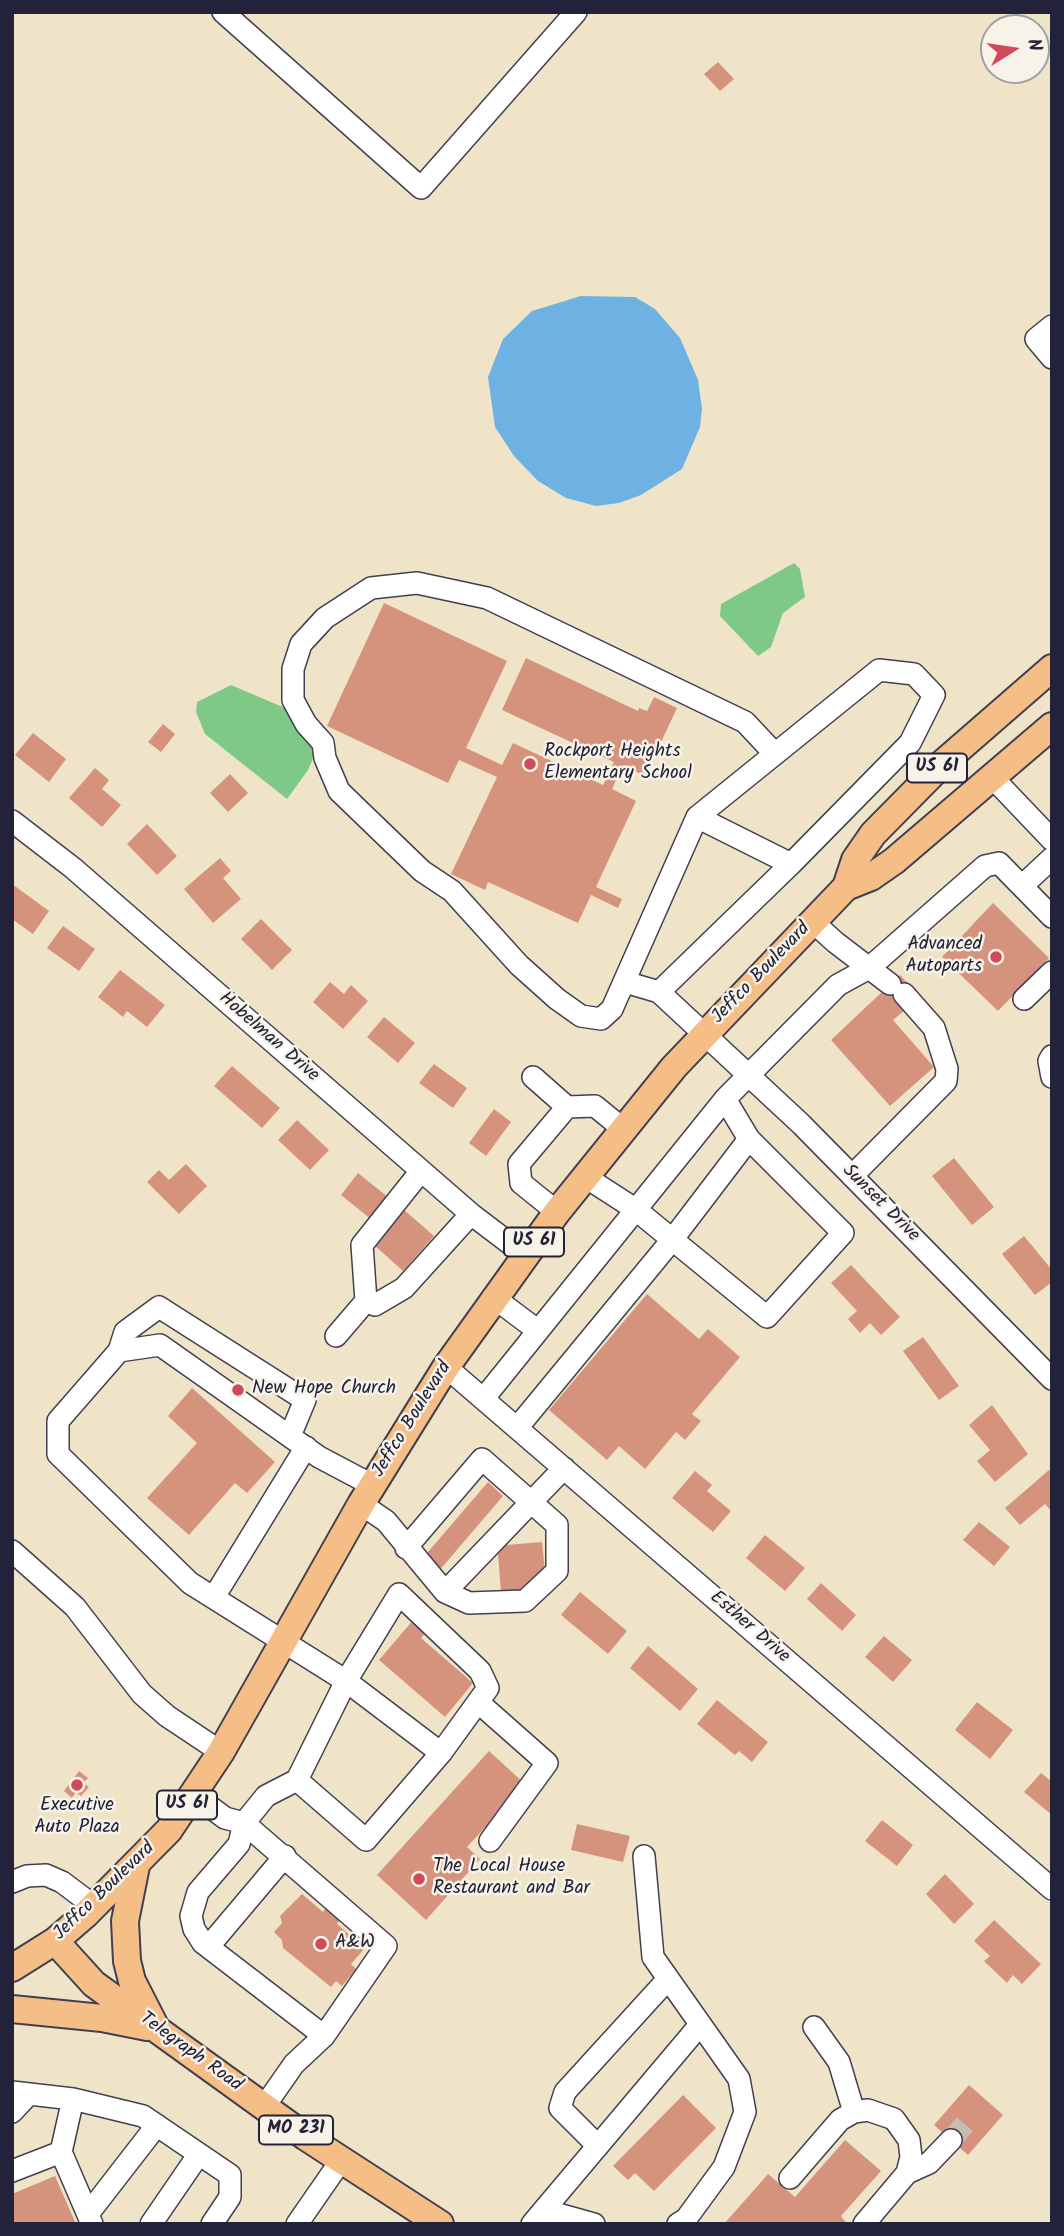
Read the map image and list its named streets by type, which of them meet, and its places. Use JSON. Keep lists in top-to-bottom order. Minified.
{"streets":{"main road":["US 61","Jeffco Boulevard","Telegraph Road","MO 231"],"street":["Hobelman Drive","Sunset Drive","Esther Drive"]},"crossings":[["Jeffco Boulevard","Hobelman Drive"],["Jeffco Boulevard","Sunset Drive"],["Jeffco Boulevard","Esther Drive"],["Jeffco Boulevard","Telegraph Road"]],"places":["Rockport Heights Elementary School","Advanced Autoparts","New Hope Church","Executive Auto Plaza","The Local House Restaurant and Bar","A&W"],"north":"right"}
